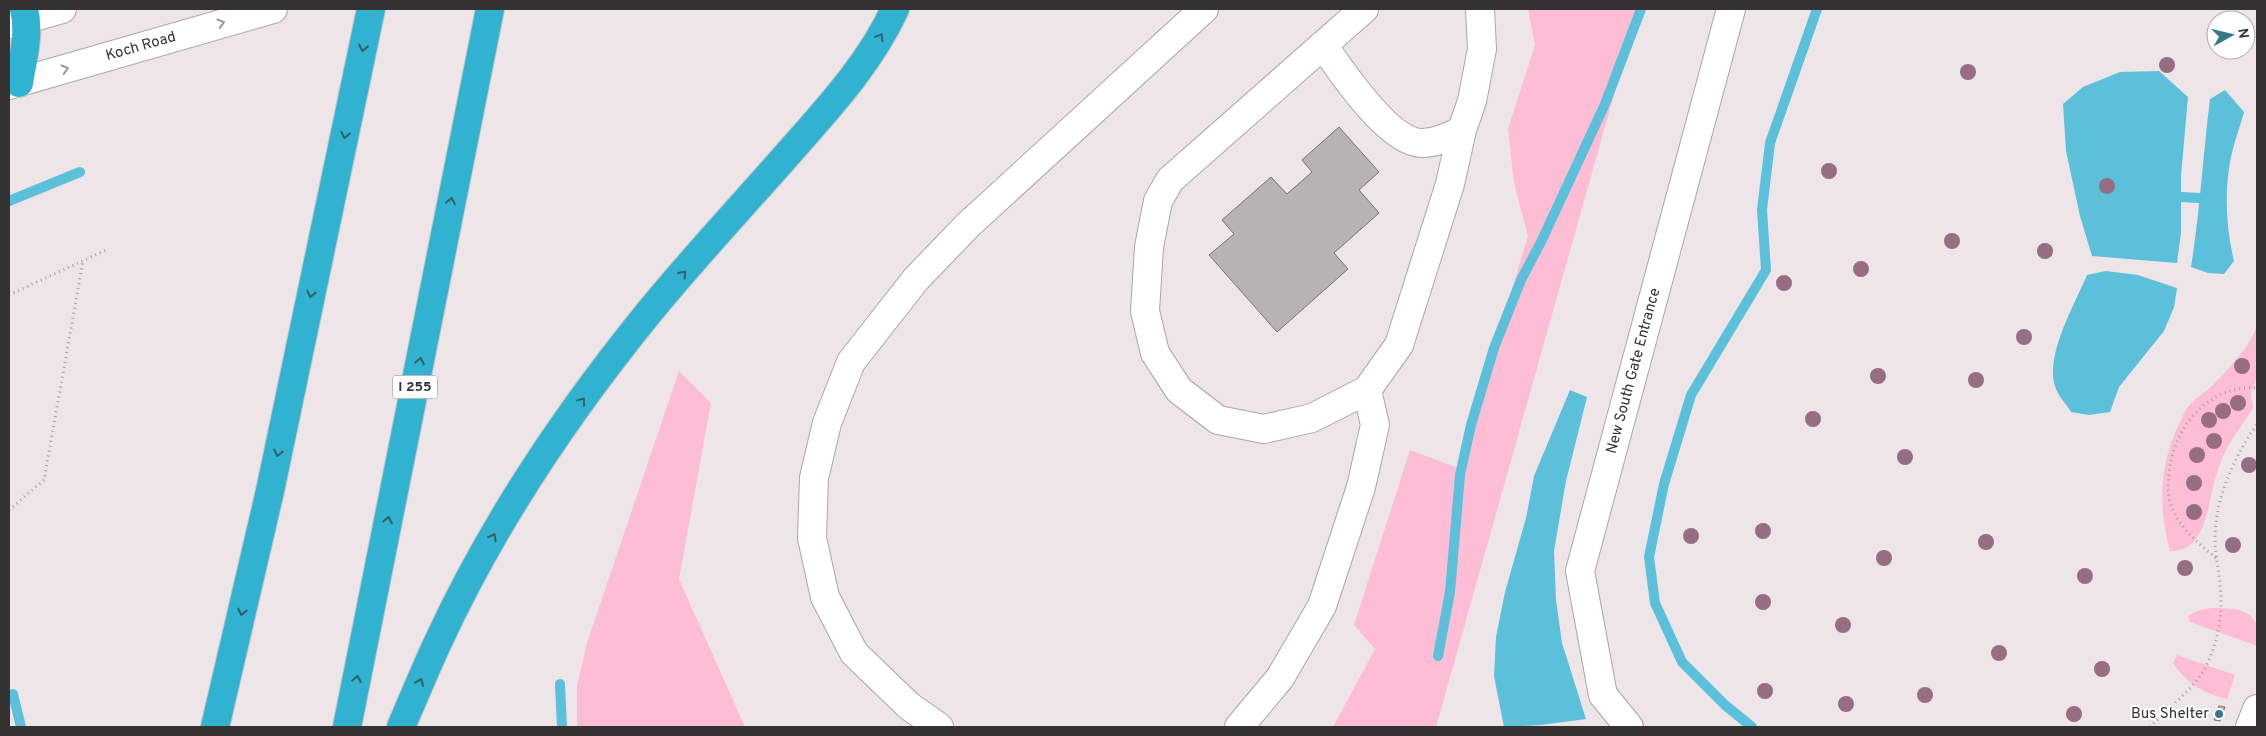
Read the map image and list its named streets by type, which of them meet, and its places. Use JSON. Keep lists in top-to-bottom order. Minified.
{"streets":{"highway":["I 255"],"street":["Koch Road","New South Gate Entrance"]},"one_way":["Koch Road"],"places":["Bus Shelter"],"north":"right"}
